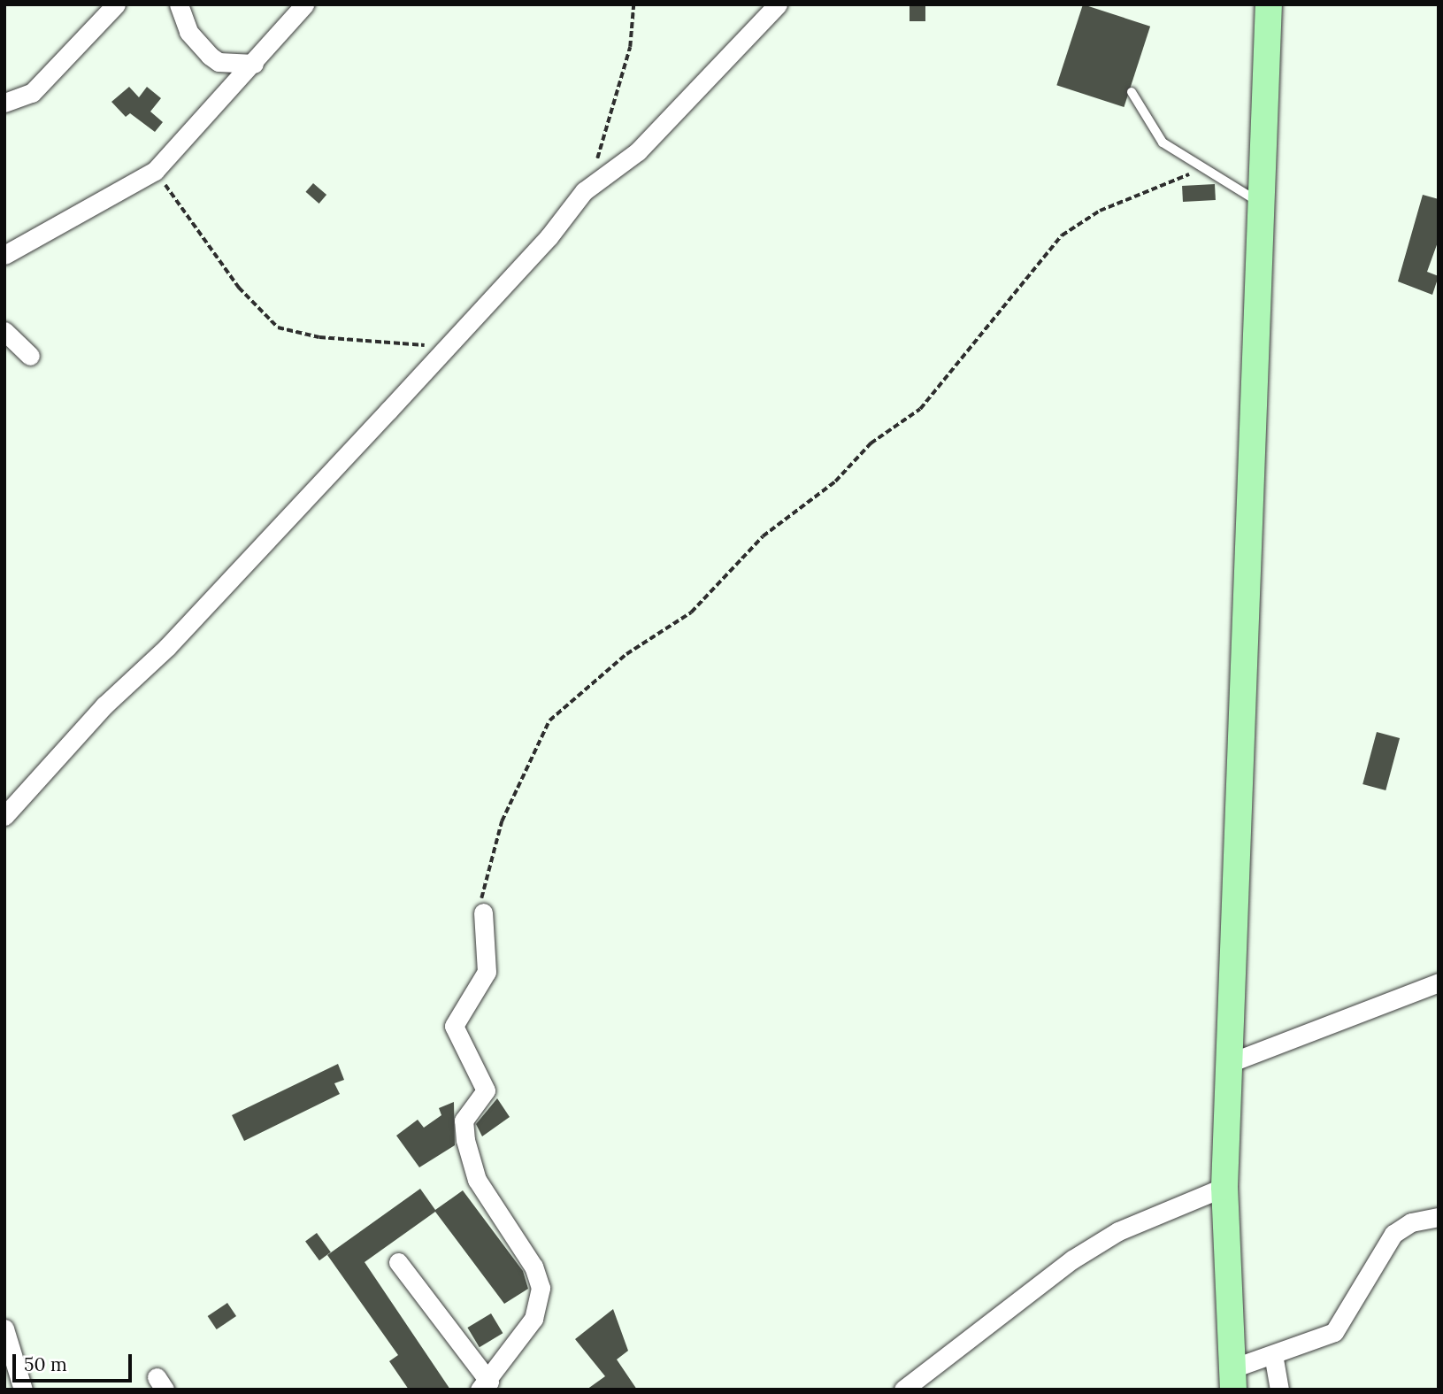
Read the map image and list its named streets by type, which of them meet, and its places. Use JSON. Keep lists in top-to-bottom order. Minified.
{"scale_bar":"50 m"}
